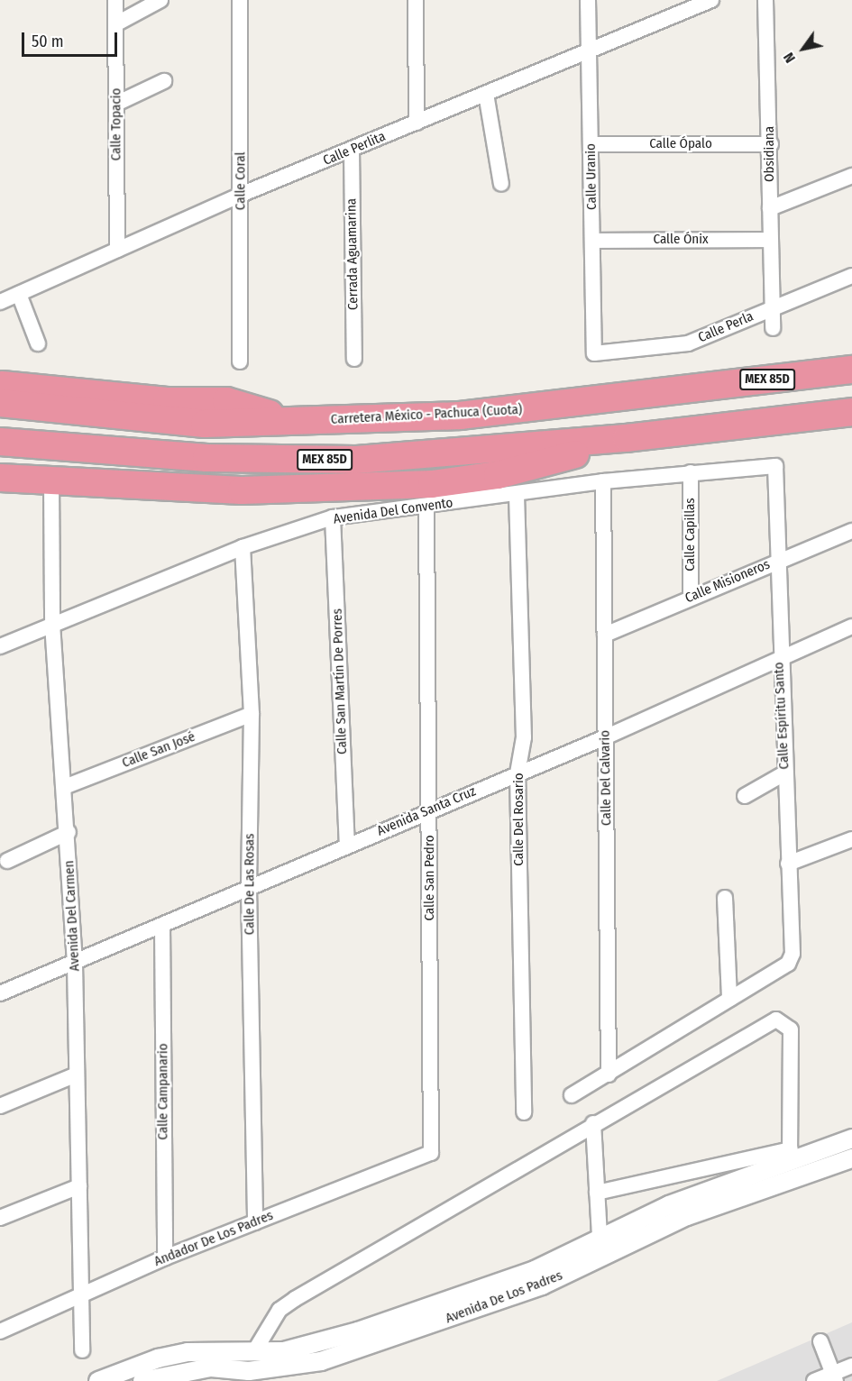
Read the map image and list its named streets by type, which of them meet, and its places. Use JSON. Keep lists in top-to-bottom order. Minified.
{"streets":{"highway":["MEX 85D","Carretera México - Pachuca (Cuota)"],"street":["Calle Topacio","Calle Ópalo","Calle Perlita","Obsidiana","Calle Uranio","Calle Coral","Calle Ónix","Cerrada Aguamarina","Calle Perla","Avenida Del Convento","Calle Capillas","Calle Misioneros","Calle San Martín De Porres","Calle Espíritu Santo","Calle San José","Calle Del Calvario","Avenida Santa Cruz","Calle Del Rosario","Calle San Pedro","Calle De Las Rosas","Avenida Del Carmen","Calle Campanario","Andador De Los Padres","Avenida De Los Padres"]},"crossings":[["Calle Topacio","Calle Perlita"],["Calle Ópalo","Obsidiana"],["Calle Ópalo","Calle Uranio"],["Calle Perlita","Calle Uranio"],["Calle Perlita","Calle Coral"],["Calle Perlita","Cerrada Aguamarina"],["Obsidiana","Calle Ónix"],["Obsidiana","Calle Perla"],["Calle Uranio","Calle Ónix"],["Calle Uranio","Calle Perla"],["Avenida Del Convento","Calle Capillas"],["Avenida Del Convento","Calle San Martín De Porres"],["Avenida Del Convento","Calle Espíritu Santo"],["Avenida Del Convento","Calle Del Calvario"],["Avenida Del Convento","Calle Del Rosario"],["Avenida Del Convento","Calle San Pedro"],["Avenida Del Convento","Calle De Las Rosas"],["Avenida Del Convento","Avenida Del Carmen"],["Calle Capillas","Calle Misioneros"],["Calle Misioneros","Calle Espíritu Santo"],["Calle Misioneros","Calle Del Calvario"],["Calle San Martín De Porres","Avenida Santa Cruz"],["Calle Espíritu Santo","Avenida Santa Cruz"],["Calle San José","Calle De Las Rosas"],["Calle San José","Avenida Del Carmen"],["Calle Del Calvario","Avenida Santa Cruz"],["Avenida Santa Cruz","Calle Del Rosario"],["Avenida Santa Cruz","Calle San Pedro"],["Avenida Santa Cruz","Calle De Las Rosas"],["Avenida Santa Cruz","Avenida Del Carmen"],["Avenida Santa Cruz","Calle Campanario"],["Calle San Pedro","Andador De Los Padres"],["Calle De Las Rosas","Andador De Los Padres"],["Avenida Del Carmen","Andador De Los Padres"],["Calle Campanario","Andador De Los Padres"]],"scale_bar":"50 m","north":"bottom left"}
